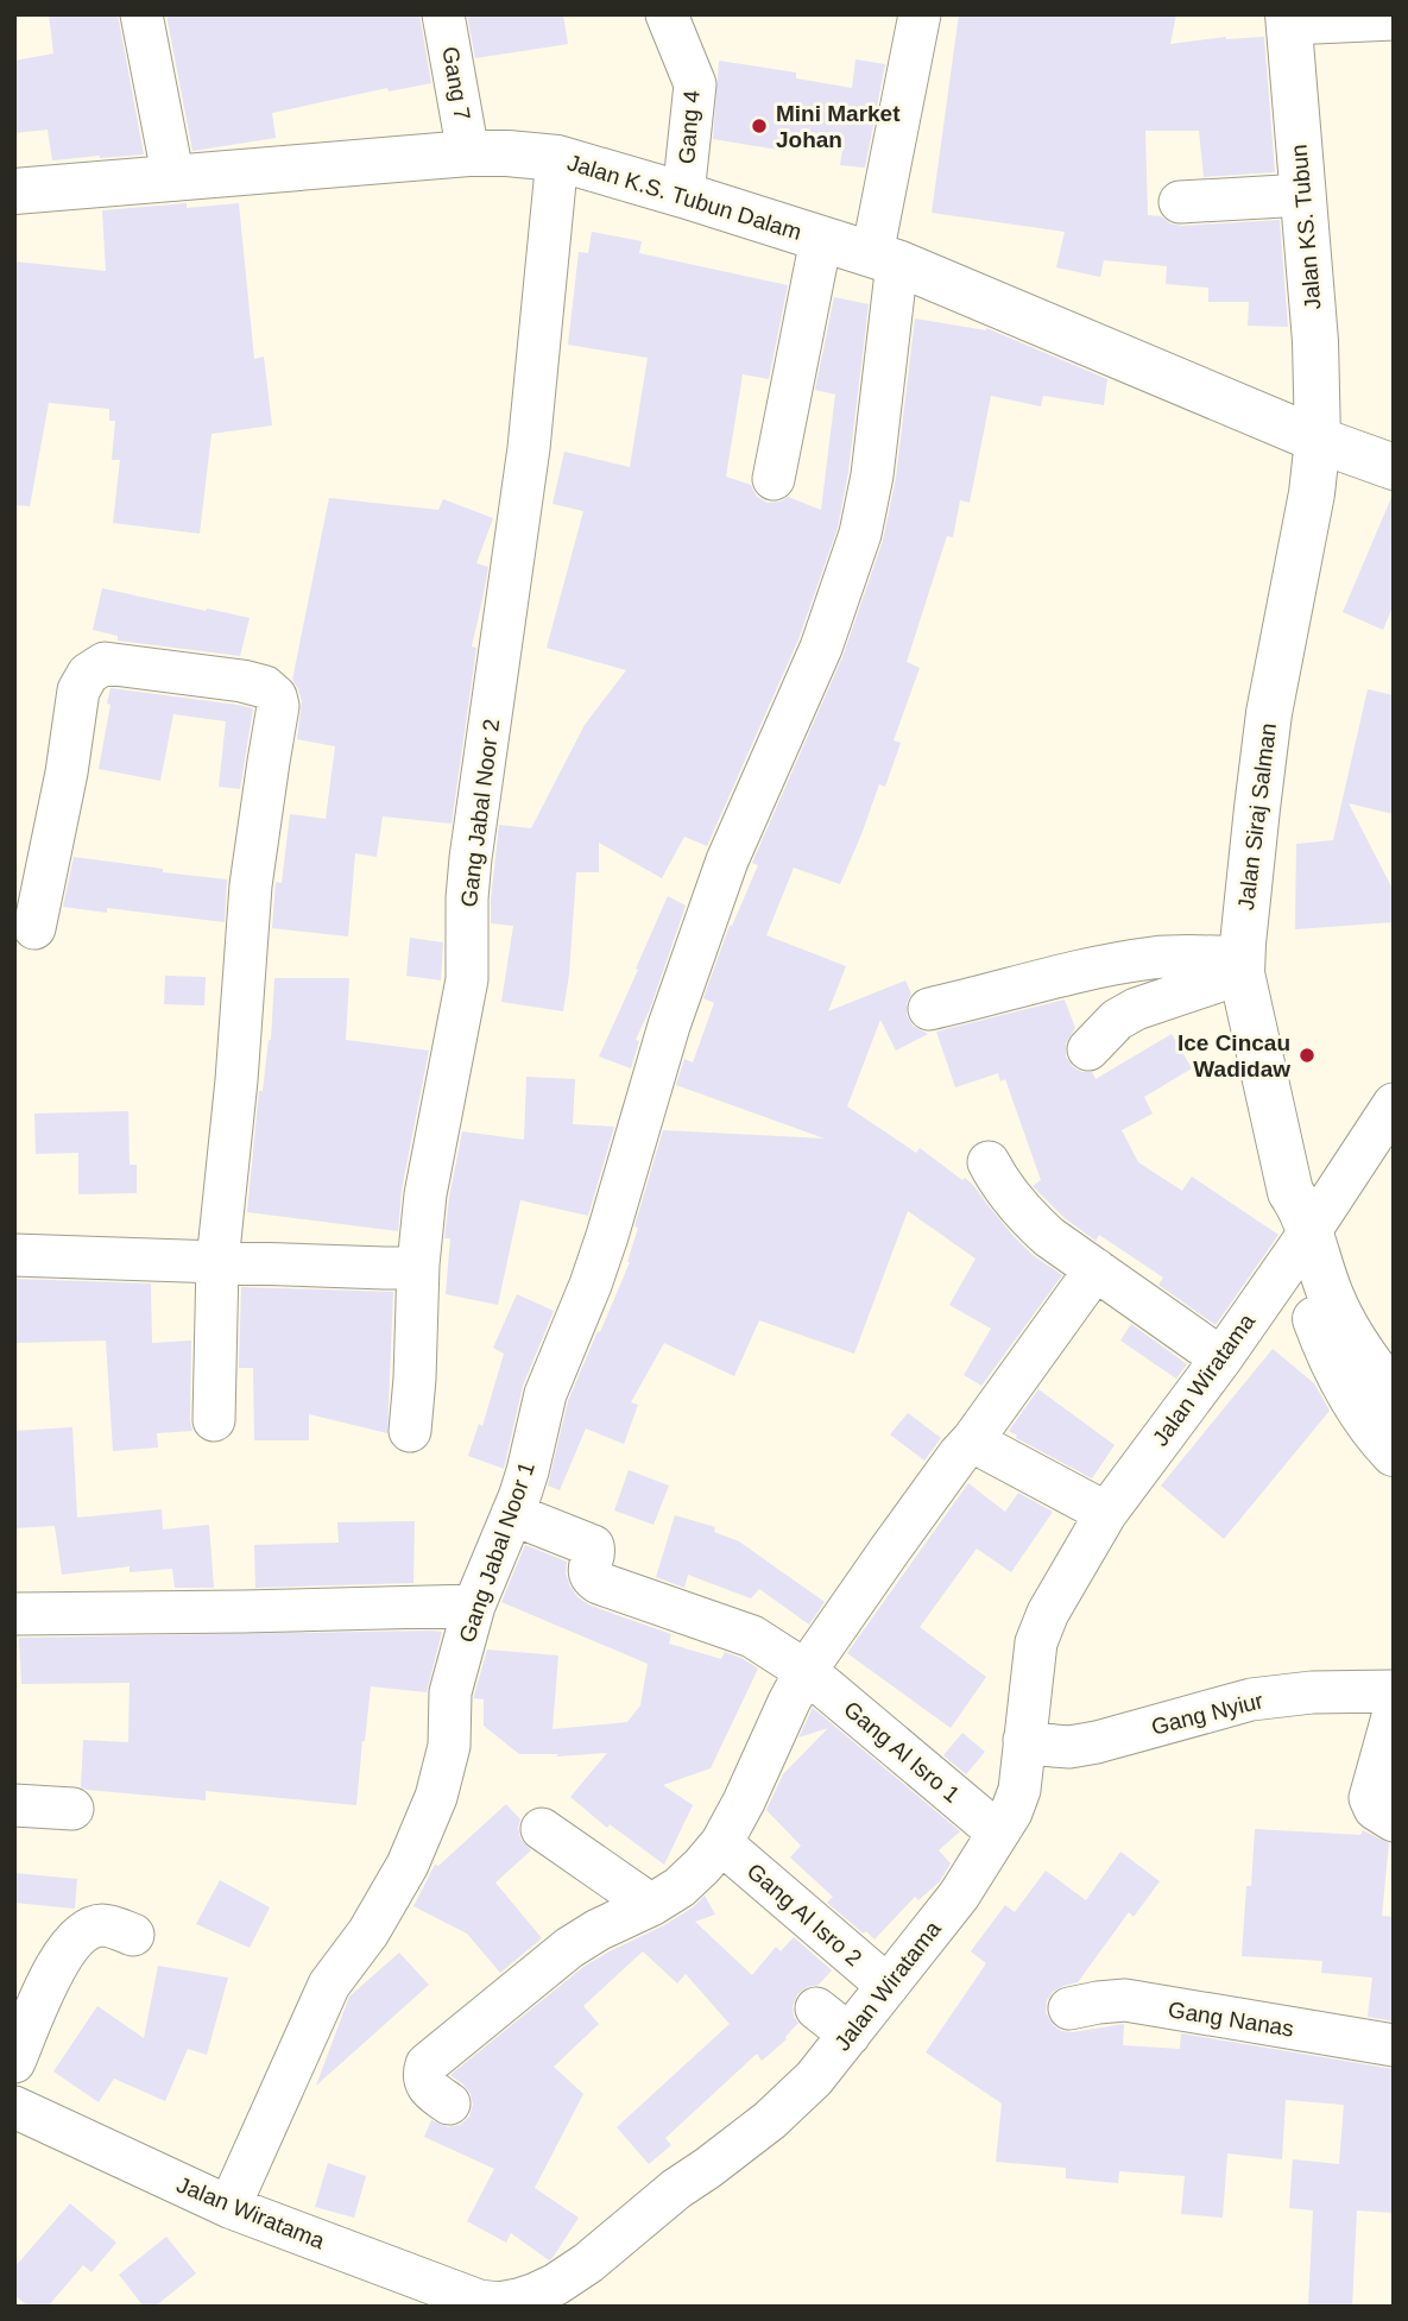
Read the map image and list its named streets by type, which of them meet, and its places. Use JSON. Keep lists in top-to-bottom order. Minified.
{"streets":{"street":["Gang 7","Gang 4","Jalan K.S. Tubun Dalam","Jalan KS. Tubun","Gang Jabal Noor 2","Jalan Siraj Salman","Jalan Wiratama","Gang Jabal Noor 1","Gang Nyiur","Gang Al Isro 1","Gang Al Isro 2","Gang Nanas"]},"crossings":[["Gang 7","Jalan K.S. Tubun Dalam"],["Gang 4","Jalan K.S. Tubun Dalam"],["Jalan K.S. Tubun Dalam","Jalan KS. Tubun"],["Jalan K.S. Tubun Dalam","Gang Jabal Noor 2"],["Jalan K.S. Tubun Dalam","Jalan Siraj Salman"],["Jalan K.S. Tubun Dalam","Gang Jabal Noor 1"],["Jalan KS. Tubun","Jalan Siraj Salman"],["Jalan Siraj Salman","Jalan Wiratama"],["Jalan Wiratama","Gang Jabal Noor 1"],["Jalan Wiratama","Gang Nyiur"],["Jalan Wiratama","Gang Al Isro 1"],["Jalan Wiratama","Gang Al Isro 2"],["Gang Jabal Noor 1","Gang Al Isro 1"]],"places":["Mini Market Johan","Ice Cincau Wadidaw"]}
